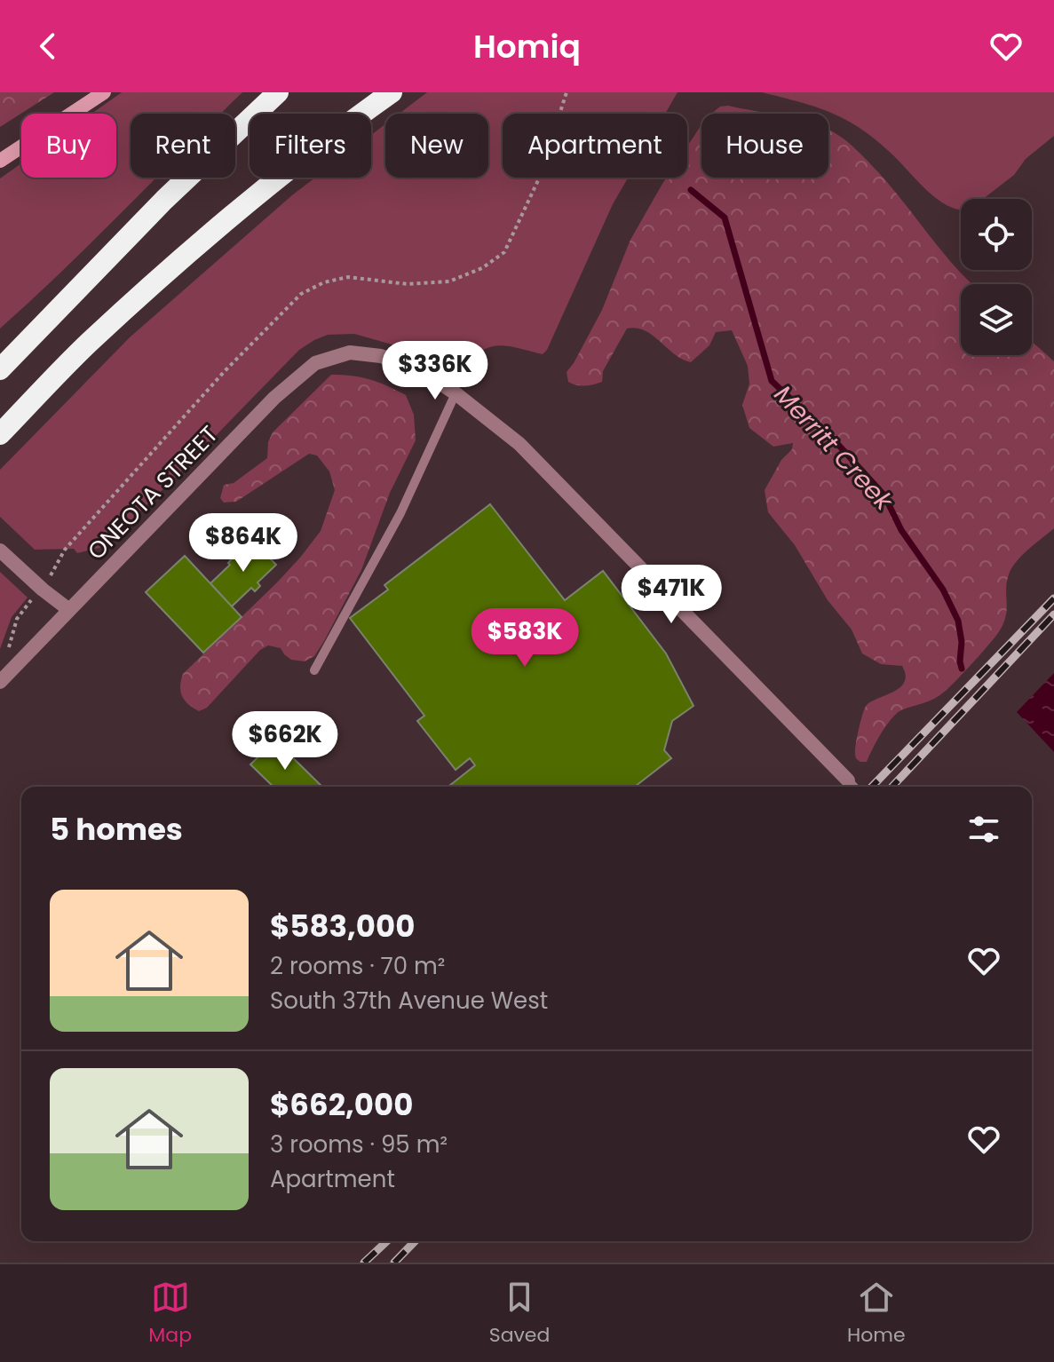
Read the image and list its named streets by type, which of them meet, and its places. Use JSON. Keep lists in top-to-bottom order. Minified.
{"streets":{"street":["ONEOTA STREET"]},"water":["Merritt Creek"],"page":{"header":"Homiq","chip":["Buy","Rent","Filters","New","Apartment","House"],"price":["$336K","$864K","$471K","$583K","$662K"],"heading":"5 homes","list":[{"name":"$583,000","note":"2 rooms · 70 m² · South 37th Avenue West"},{"name":"$662,000","note":"3 rooms · 95 m² · Apartment"}],"tabs":["Map","Saved","Home"]}}
